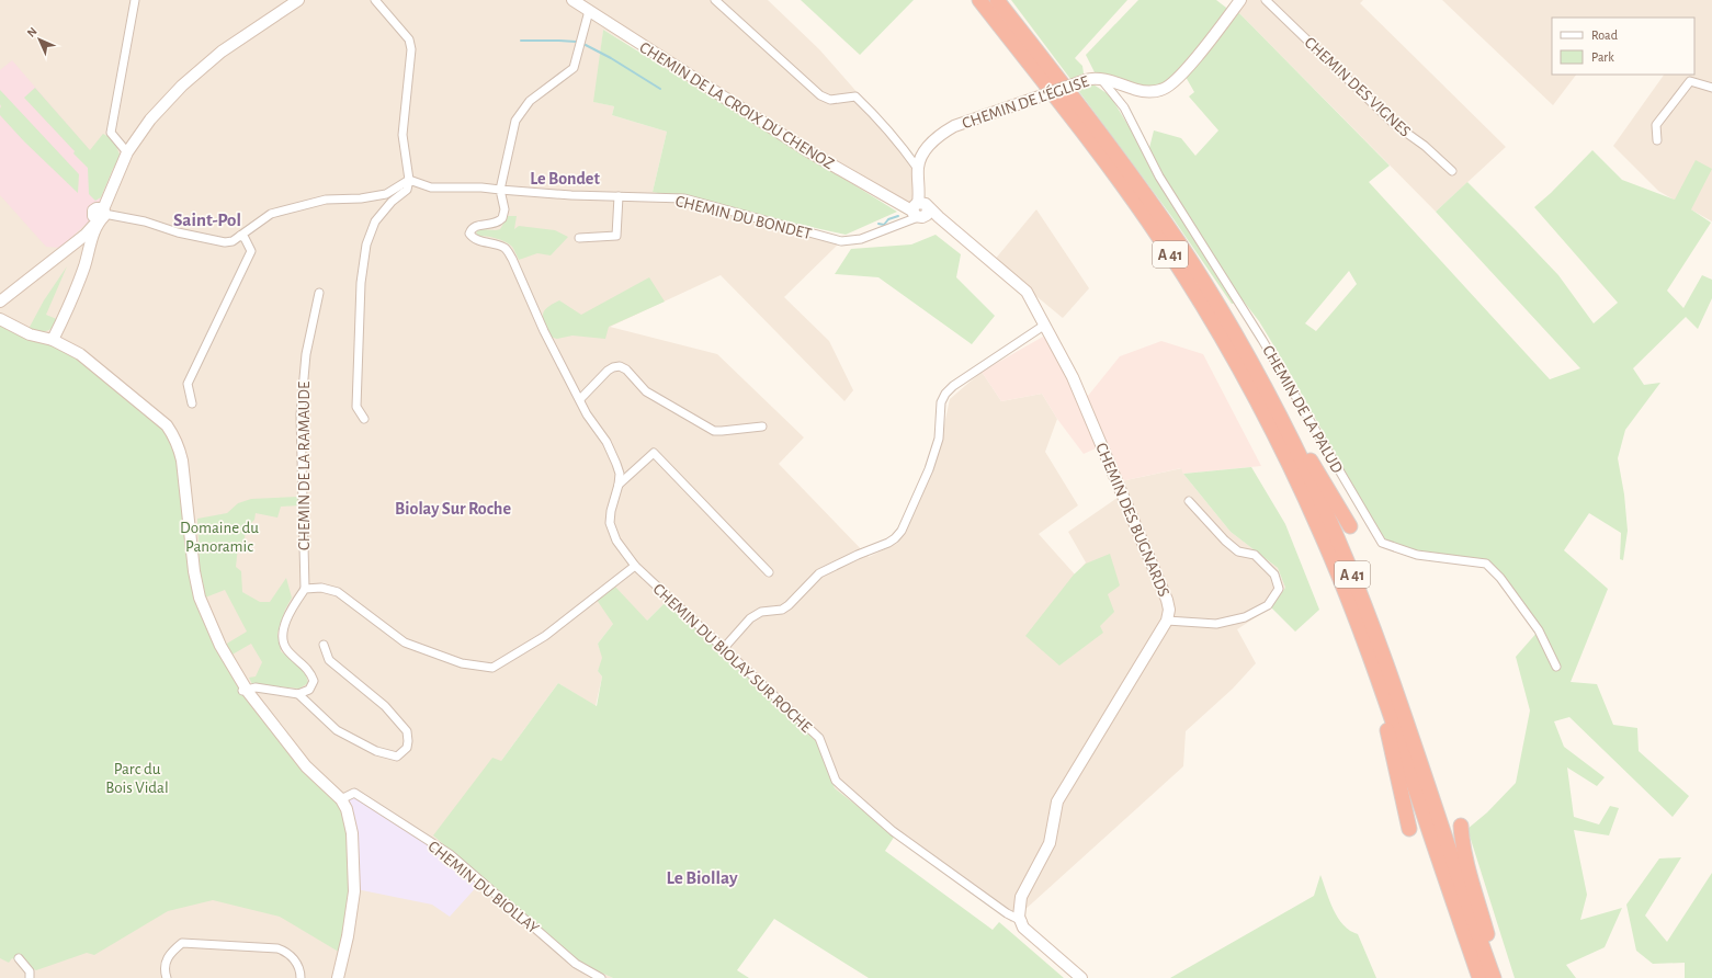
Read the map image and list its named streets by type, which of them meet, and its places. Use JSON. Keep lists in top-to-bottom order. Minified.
{"streets":{"highway":["A 41"],"street":["CHEMIN DES VIGNES","CHEMIN DE L'ÉGLISE","CHEMIN DE LA CROIX DU CHENOZ","CHEMIN DU BONDET","CHEMIN DE LA PALUD","CHEMIN DE LA RAMAUDE","CHEMIN DES BUGNARDS","CHEMIN DU BIOLAY SUR ROCHE","CHEMIN DU BIOLLAY"]},"crossings":[["CHEMIN DE L'ÉGLISE","CHEMIN DE LA CROIX DU CHENOZ"],["CHEMIN DE L'ÉGLISE","CHEMIN DU BONDET"],["CHEMIN DE L'ÉGLISE","CHEMIN DE LA PALUD"],["CHEMIN DE L'ÉGLISE","CHEMIN DES BUGNARDS"],["CHEMIN DE LA CROIX DU CHENOZ","CHEMIN DU BONDET"],["CHEMIN DE LA CROIX DU CHENOZ","CHEMIN DES BUGNARDS"],["CHEMIN DU BONDET","CHEMIN DES BUGNARDS"],["CHEMIN DES BUGNARDS","CHEMIN DU BIOLAY SUR ROCHE"]],"districts":["Le Bondet","Saint-Pol","Biolay Sur Roche","Le Biollay"],"parks":["Domaine du Panoramic","Parc du Bois Vidal"],"legend":["Road","Park"],"north":"top left"}
